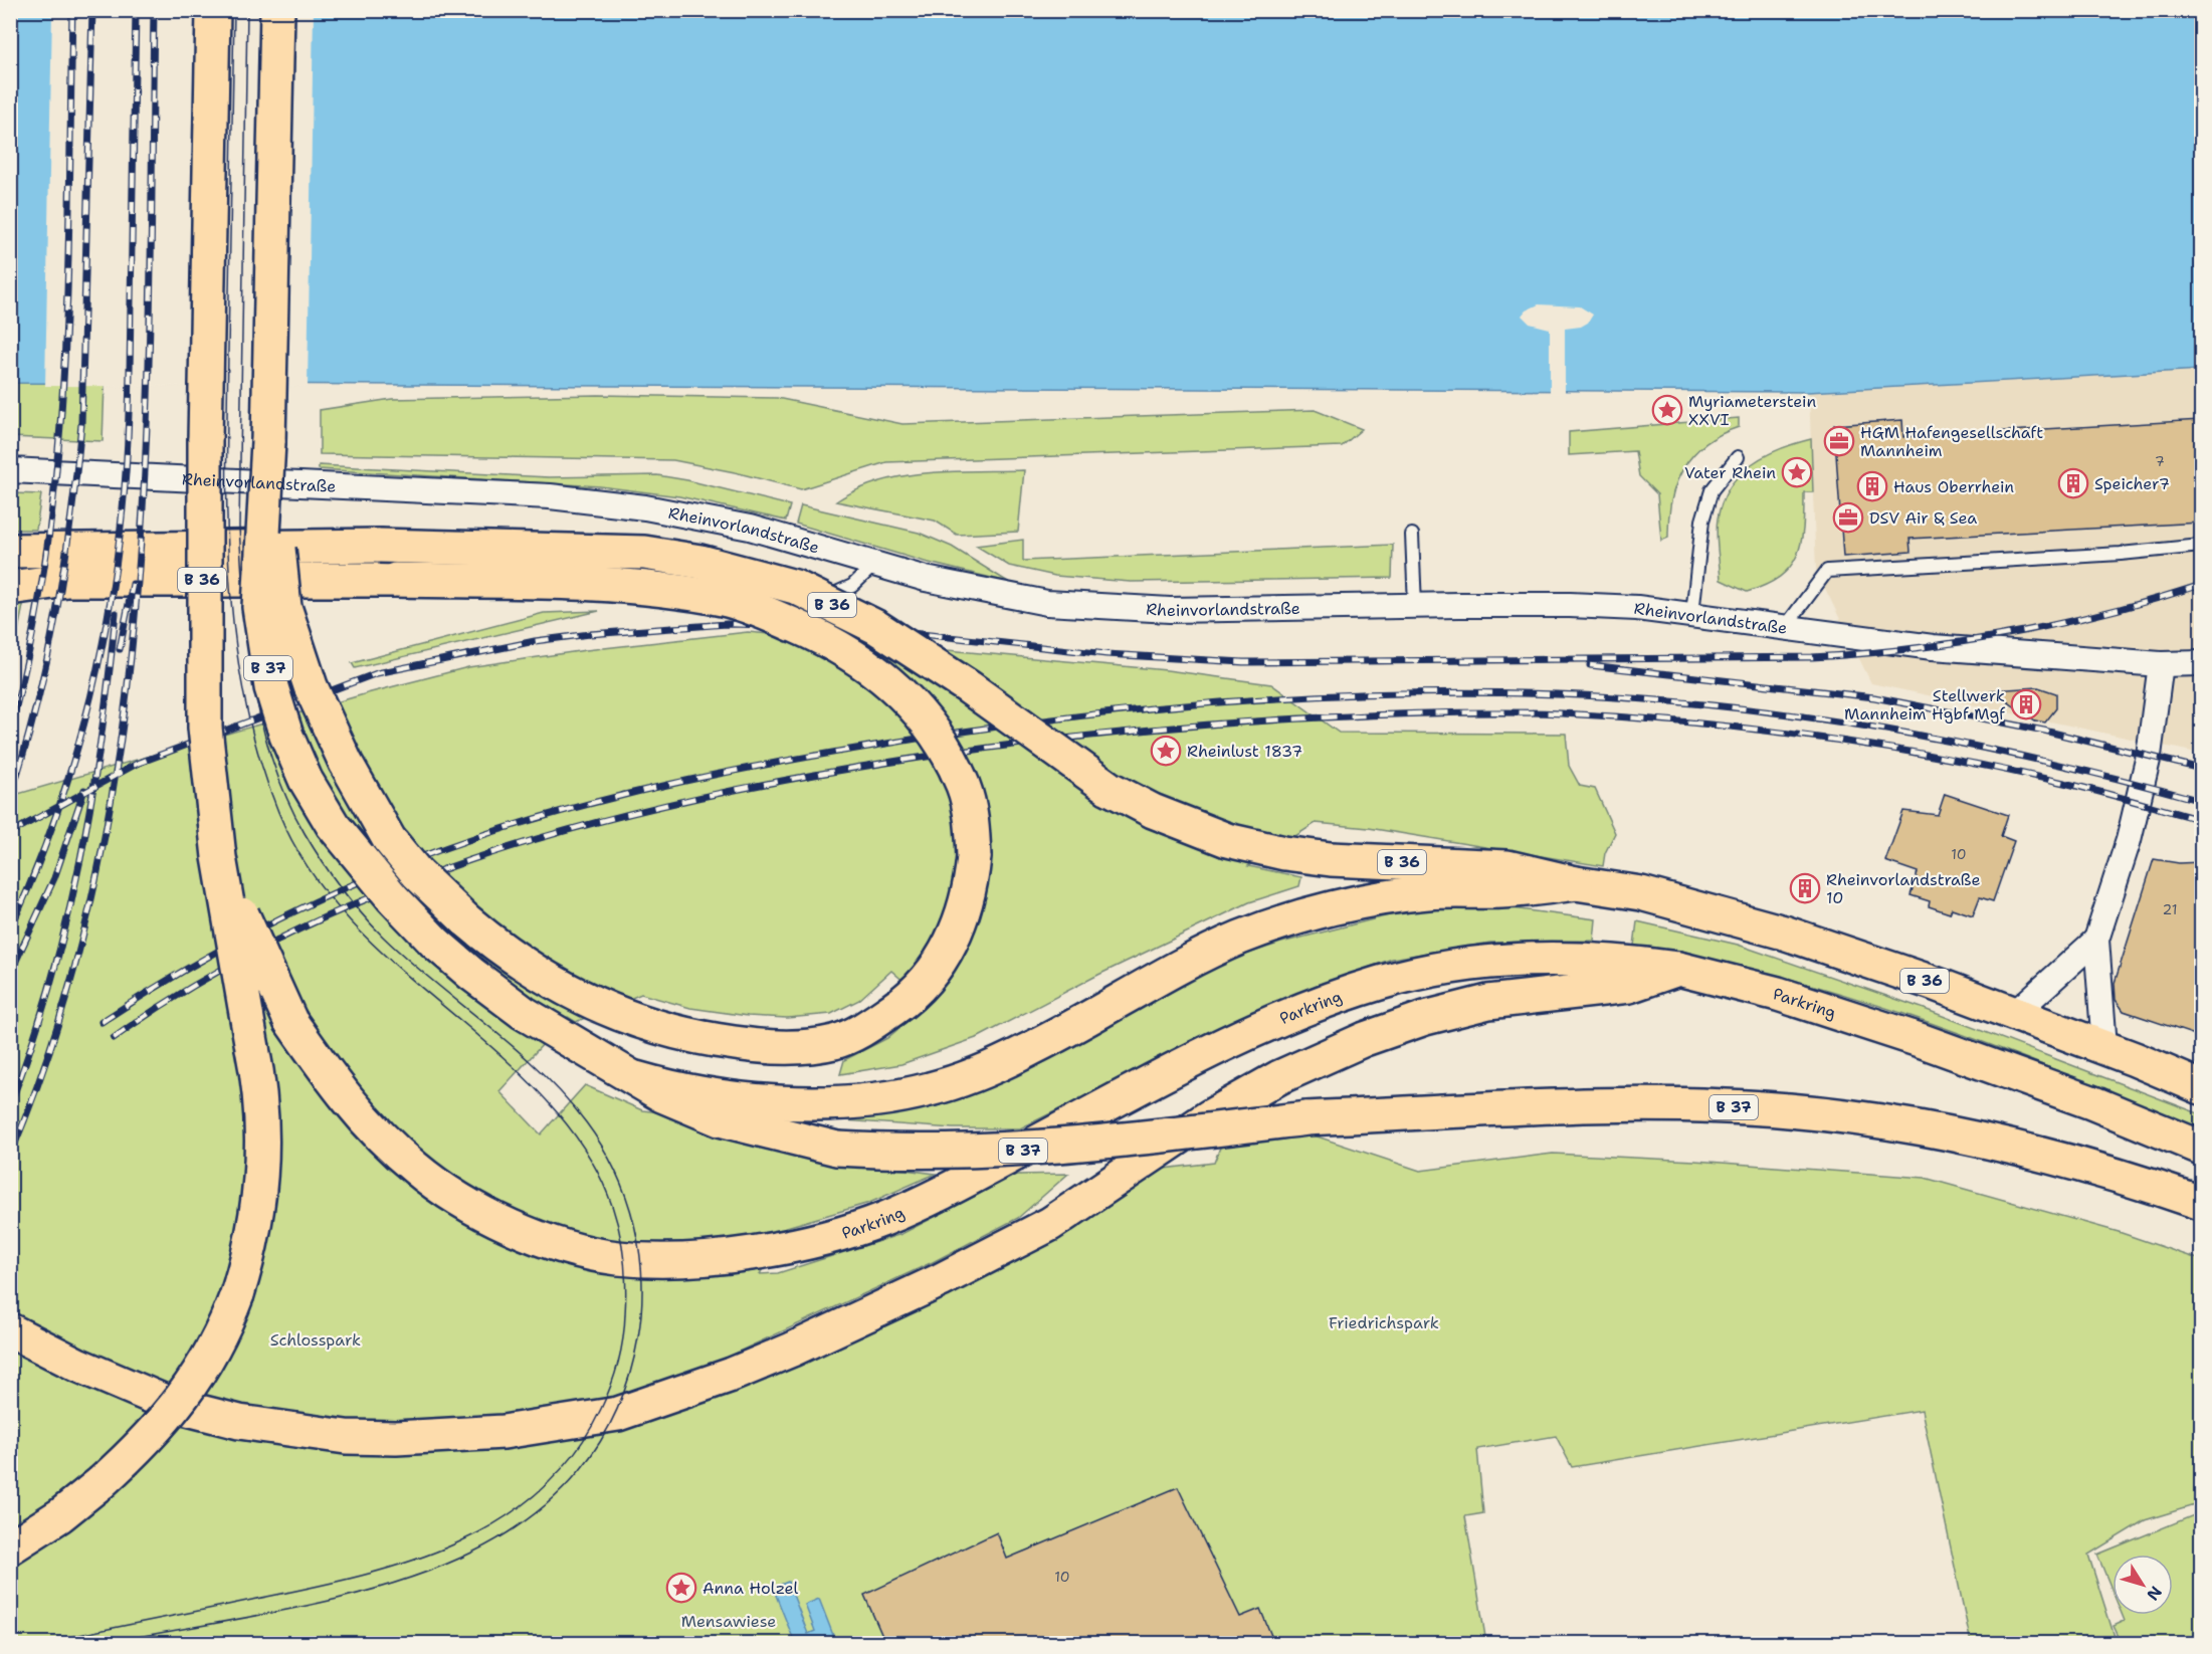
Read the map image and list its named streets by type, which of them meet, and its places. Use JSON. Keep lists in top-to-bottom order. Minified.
{"streets":{"main road":["B 36","B 37","Parkring"],"street":["Rheinvorlandstraße"]},"crossings":[["B 36","B 37"],["B 37","Parkring"]],"parks":["Friedrichspark","Schlosspark","Mensawiese"],"places":{"place":["Myriameterstein XXVI","Vater Rhein","Rheinlust 1837","Anna Holzel"],"office":["HGM Hafengesellschaft Mannheim","DSV Air & Sea"],"building":["Speicher7","Haus Oberrhein","Stellwerk Mannheim Hgbf Mgf","Rheinvorlandstraße 10"]},"house_numbers":["7","10","21","10"],"north":"bottom right"}
